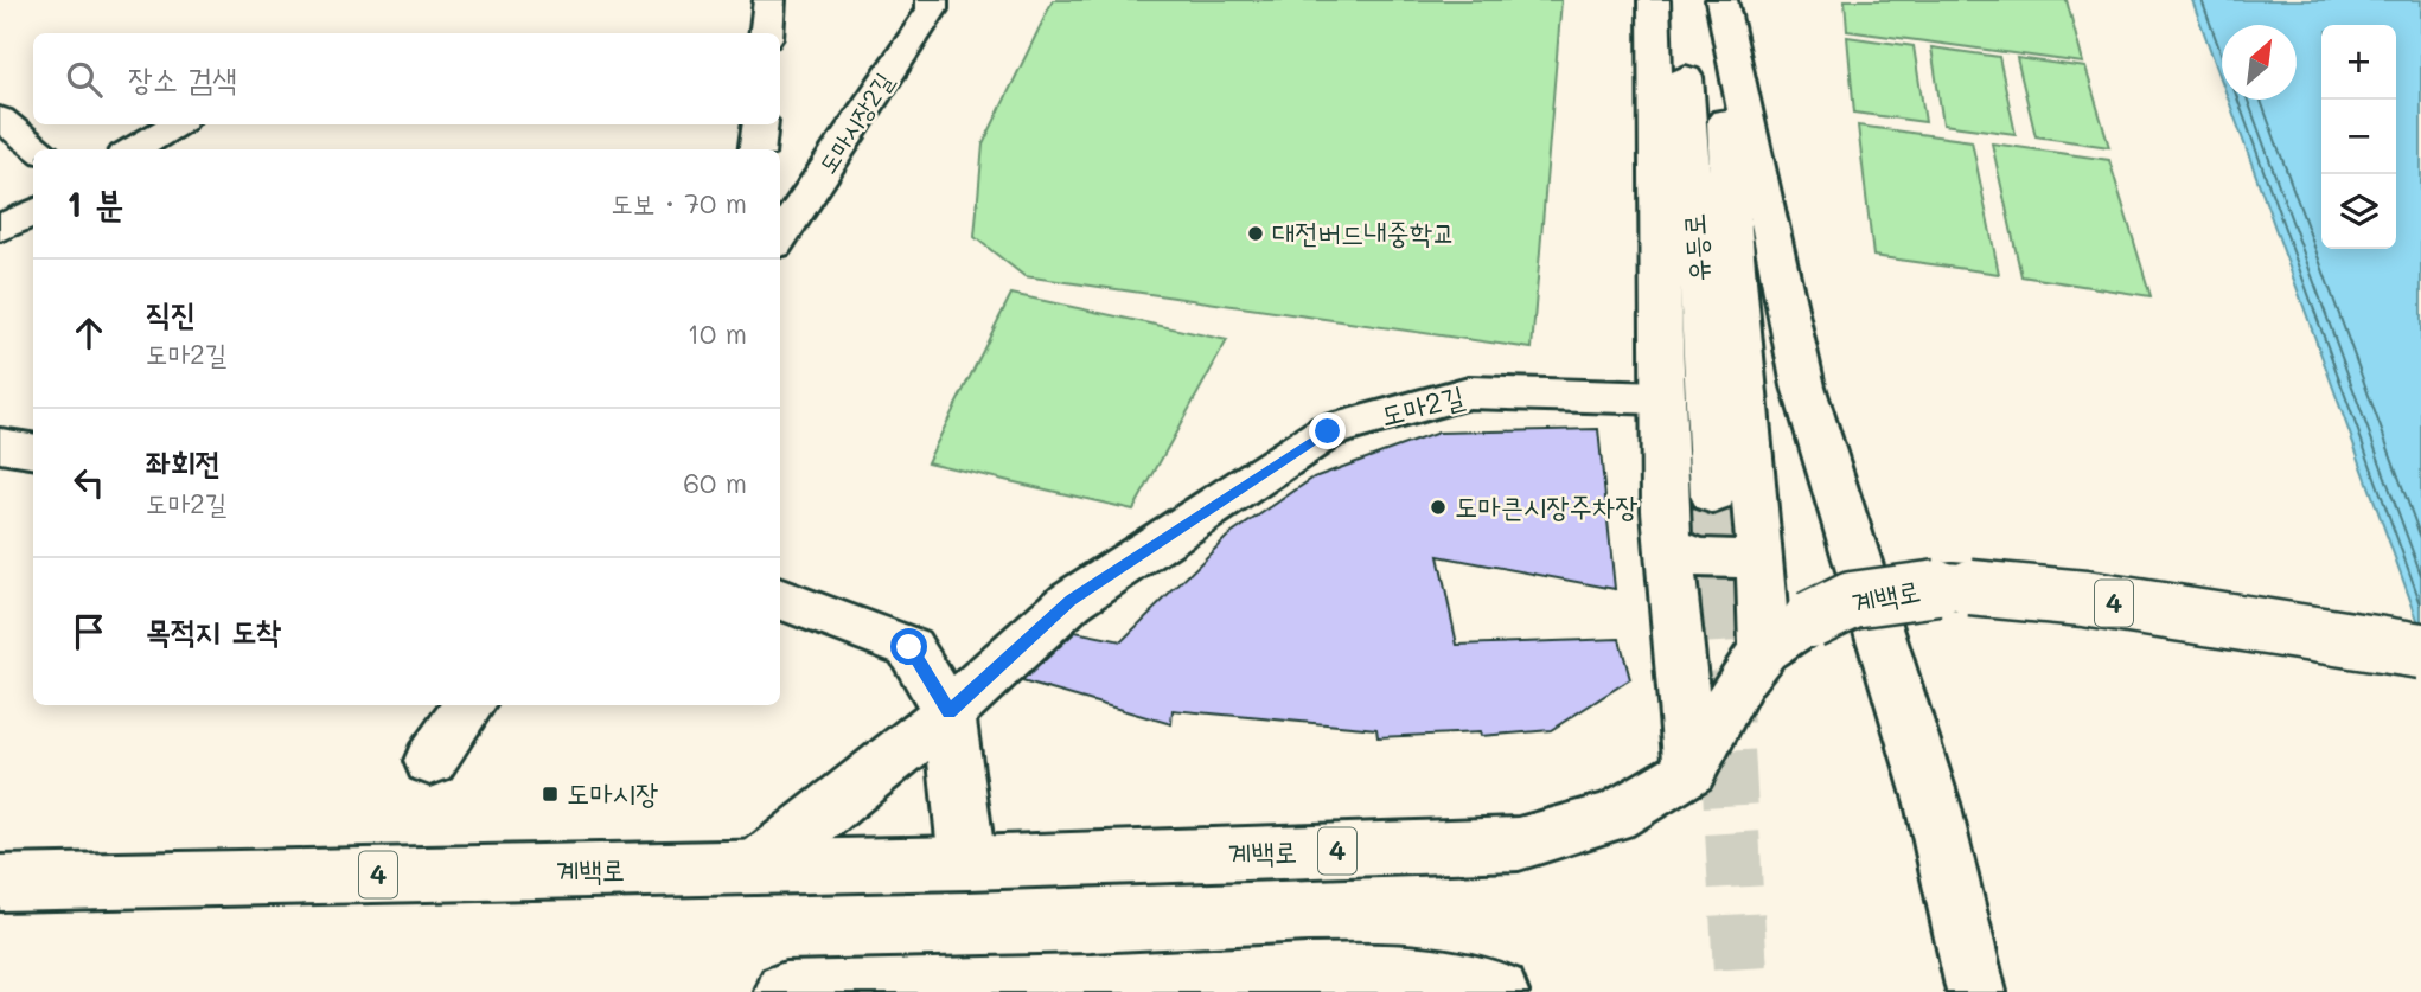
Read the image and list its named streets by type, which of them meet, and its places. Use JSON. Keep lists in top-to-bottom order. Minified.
{"streets":{"main road":["도마시장2길","유등로","도마2길","계백로","4"]},"crossings":[["도마2길","계백로"]],"places":{"other":["대전버드내중학교","도마큰시장주차장"],"transit":["도마시장"]},"north":"top right","page":{"map_buttons":["+","−"],"search":"장소 검색","heading":["1 분","도보 · 70 m"],"list":[["직진","도마2길","10 m"],["좌회전","도마2길","60 m"],"목적지 도착"]}}
